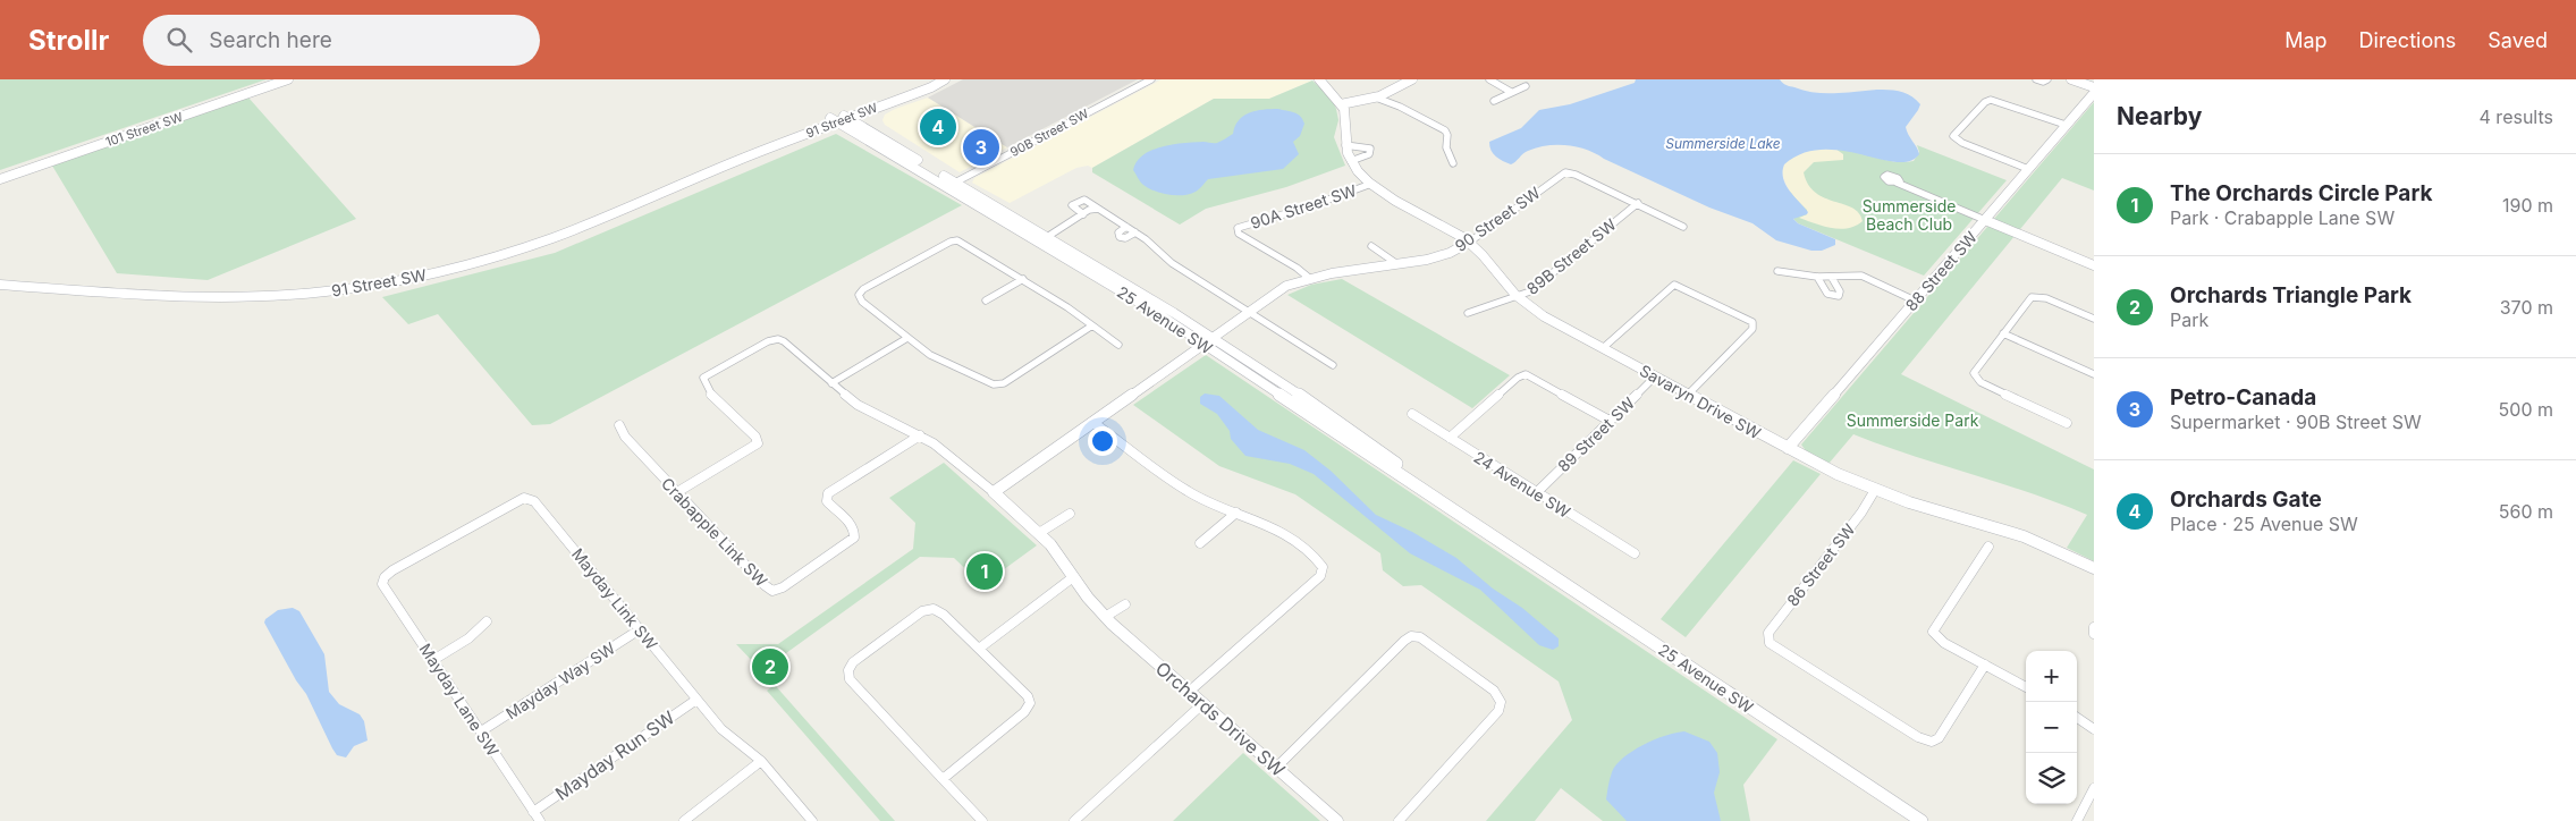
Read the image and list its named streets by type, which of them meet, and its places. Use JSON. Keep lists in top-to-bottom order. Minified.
{"streets":{"main road":["91 Street SW","25 Avenue SW"],"street":["101 Street SW","90B Street SW","90A Street SW","90 Street SW","89B Street SW","88 Street SW","Savaryn Drive SW","89 Street SW","24 Avenue SW","Crabapple Link SW","86 Street SW","Mayday Link SW","Mayday Way SW","Mayday Lane SW","Orchards Drive SW","Mayday Run SW"]},"crossings":[["91 Street SW","25 Avenue SW"],["90B Street SW","25 Avenue SW"],["90A Street SW","90 Street SW"],["90A Street SW","Savaryn Drive SW"],["90 Street SW","89B Street SW"],["90 Street SW","25 Avenue SW"],["90 Street SW","Savaryn Drive SW"],["90 Street SW","Orchards Drive SW"],["89B Street SW","Savaryn Drive SW"],["88 Street SW","Savaryn Drive SW"],["Savaryn Drive SW","89 Street SW"],["Savaryn Drive SW","86 Street SW"],["89 Street SW","24 Avenue SW"],["Crabapple Link SW","Orchards Drive SW"],["Mayday Link SW","Mayday Way SW"],["Mayday Link SW","Mayday Lane SW"],["Mayday Link SW","Mayday Run SW"],["Mayday Way SW","Mayday Lane SW"],["Mayday Lane SW","Mayday Run SW"]],"water":["Summerside Lake"],"parks":["Summerside Beach Club","Summerside Park"],"page":{"header":"Strollr","search":"Search here","nav":["Map","Directions","Saved"],"heading":["Nearby","4 results"],"pins":["4","3","1","2"],"list":[{"mark":"1","name":"The Orchards Circle Park","note":"Park · Crabapple Lane SW","value":"190 m"},{"mark":"2","name":"Orchards Triangle Park","note":"Park","value":"370 m"},{"mark":"3","name":"Petro-Canada","note":"Supermarket · 90B Street SW","value":"500 m"},{"mark":"4","name":"Orchards Gate","note":"Place · 25 Avenue SW","value":"560 m"}],"map_buttons":["+","−"]}}
